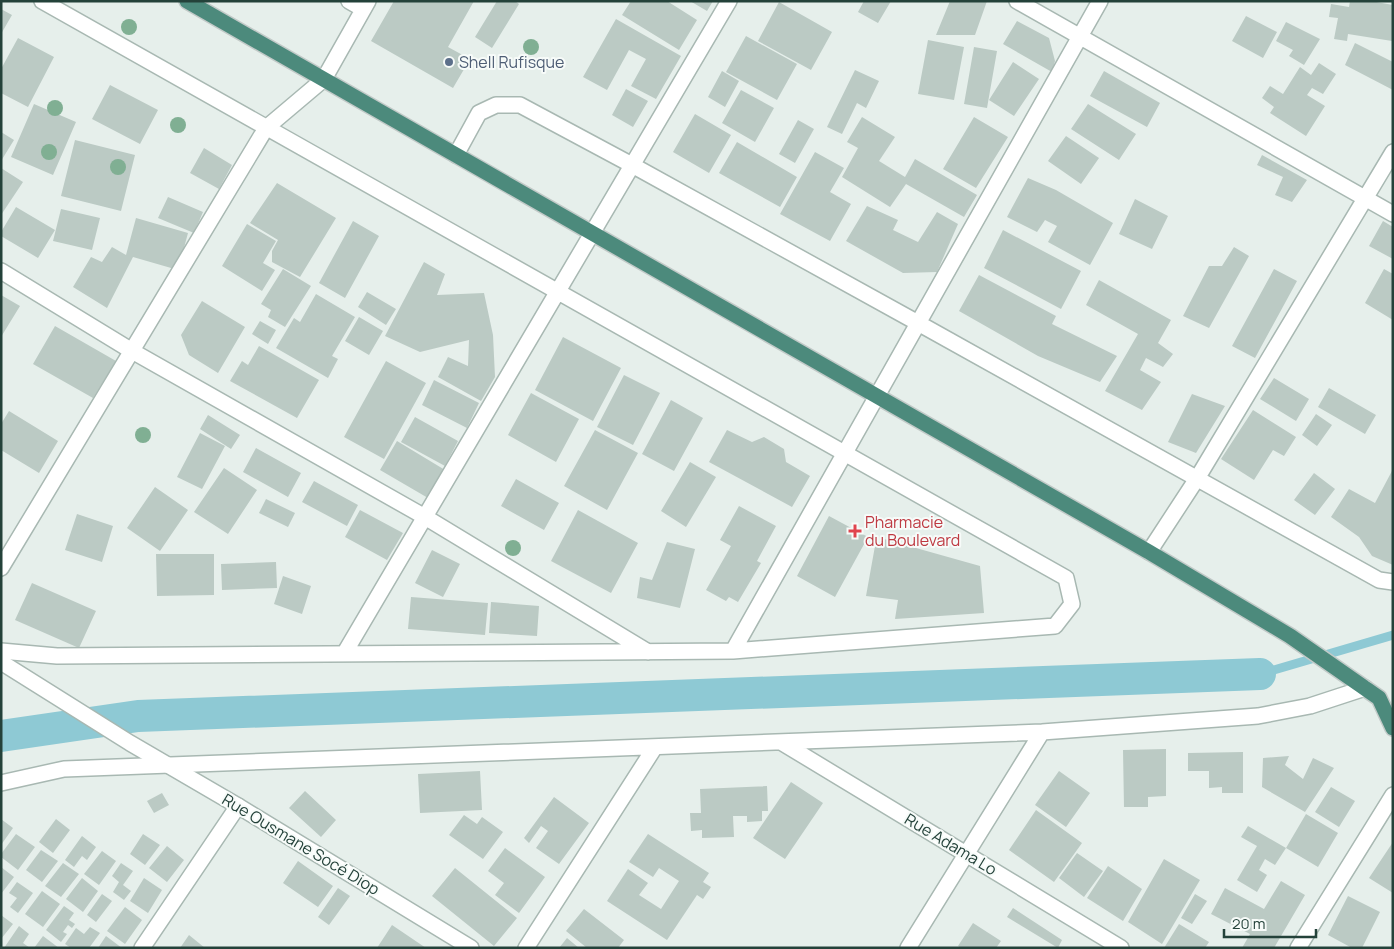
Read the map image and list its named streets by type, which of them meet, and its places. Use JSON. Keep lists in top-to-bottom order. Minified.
{"streets":{"street":["Rue Ousmane Socé Diop","Rue Adama Lo"]},"places":{"other":["Shell Rufisque"],"health":["Pharmacie du Boulevard"]},"scale_bar":"20 m"}
